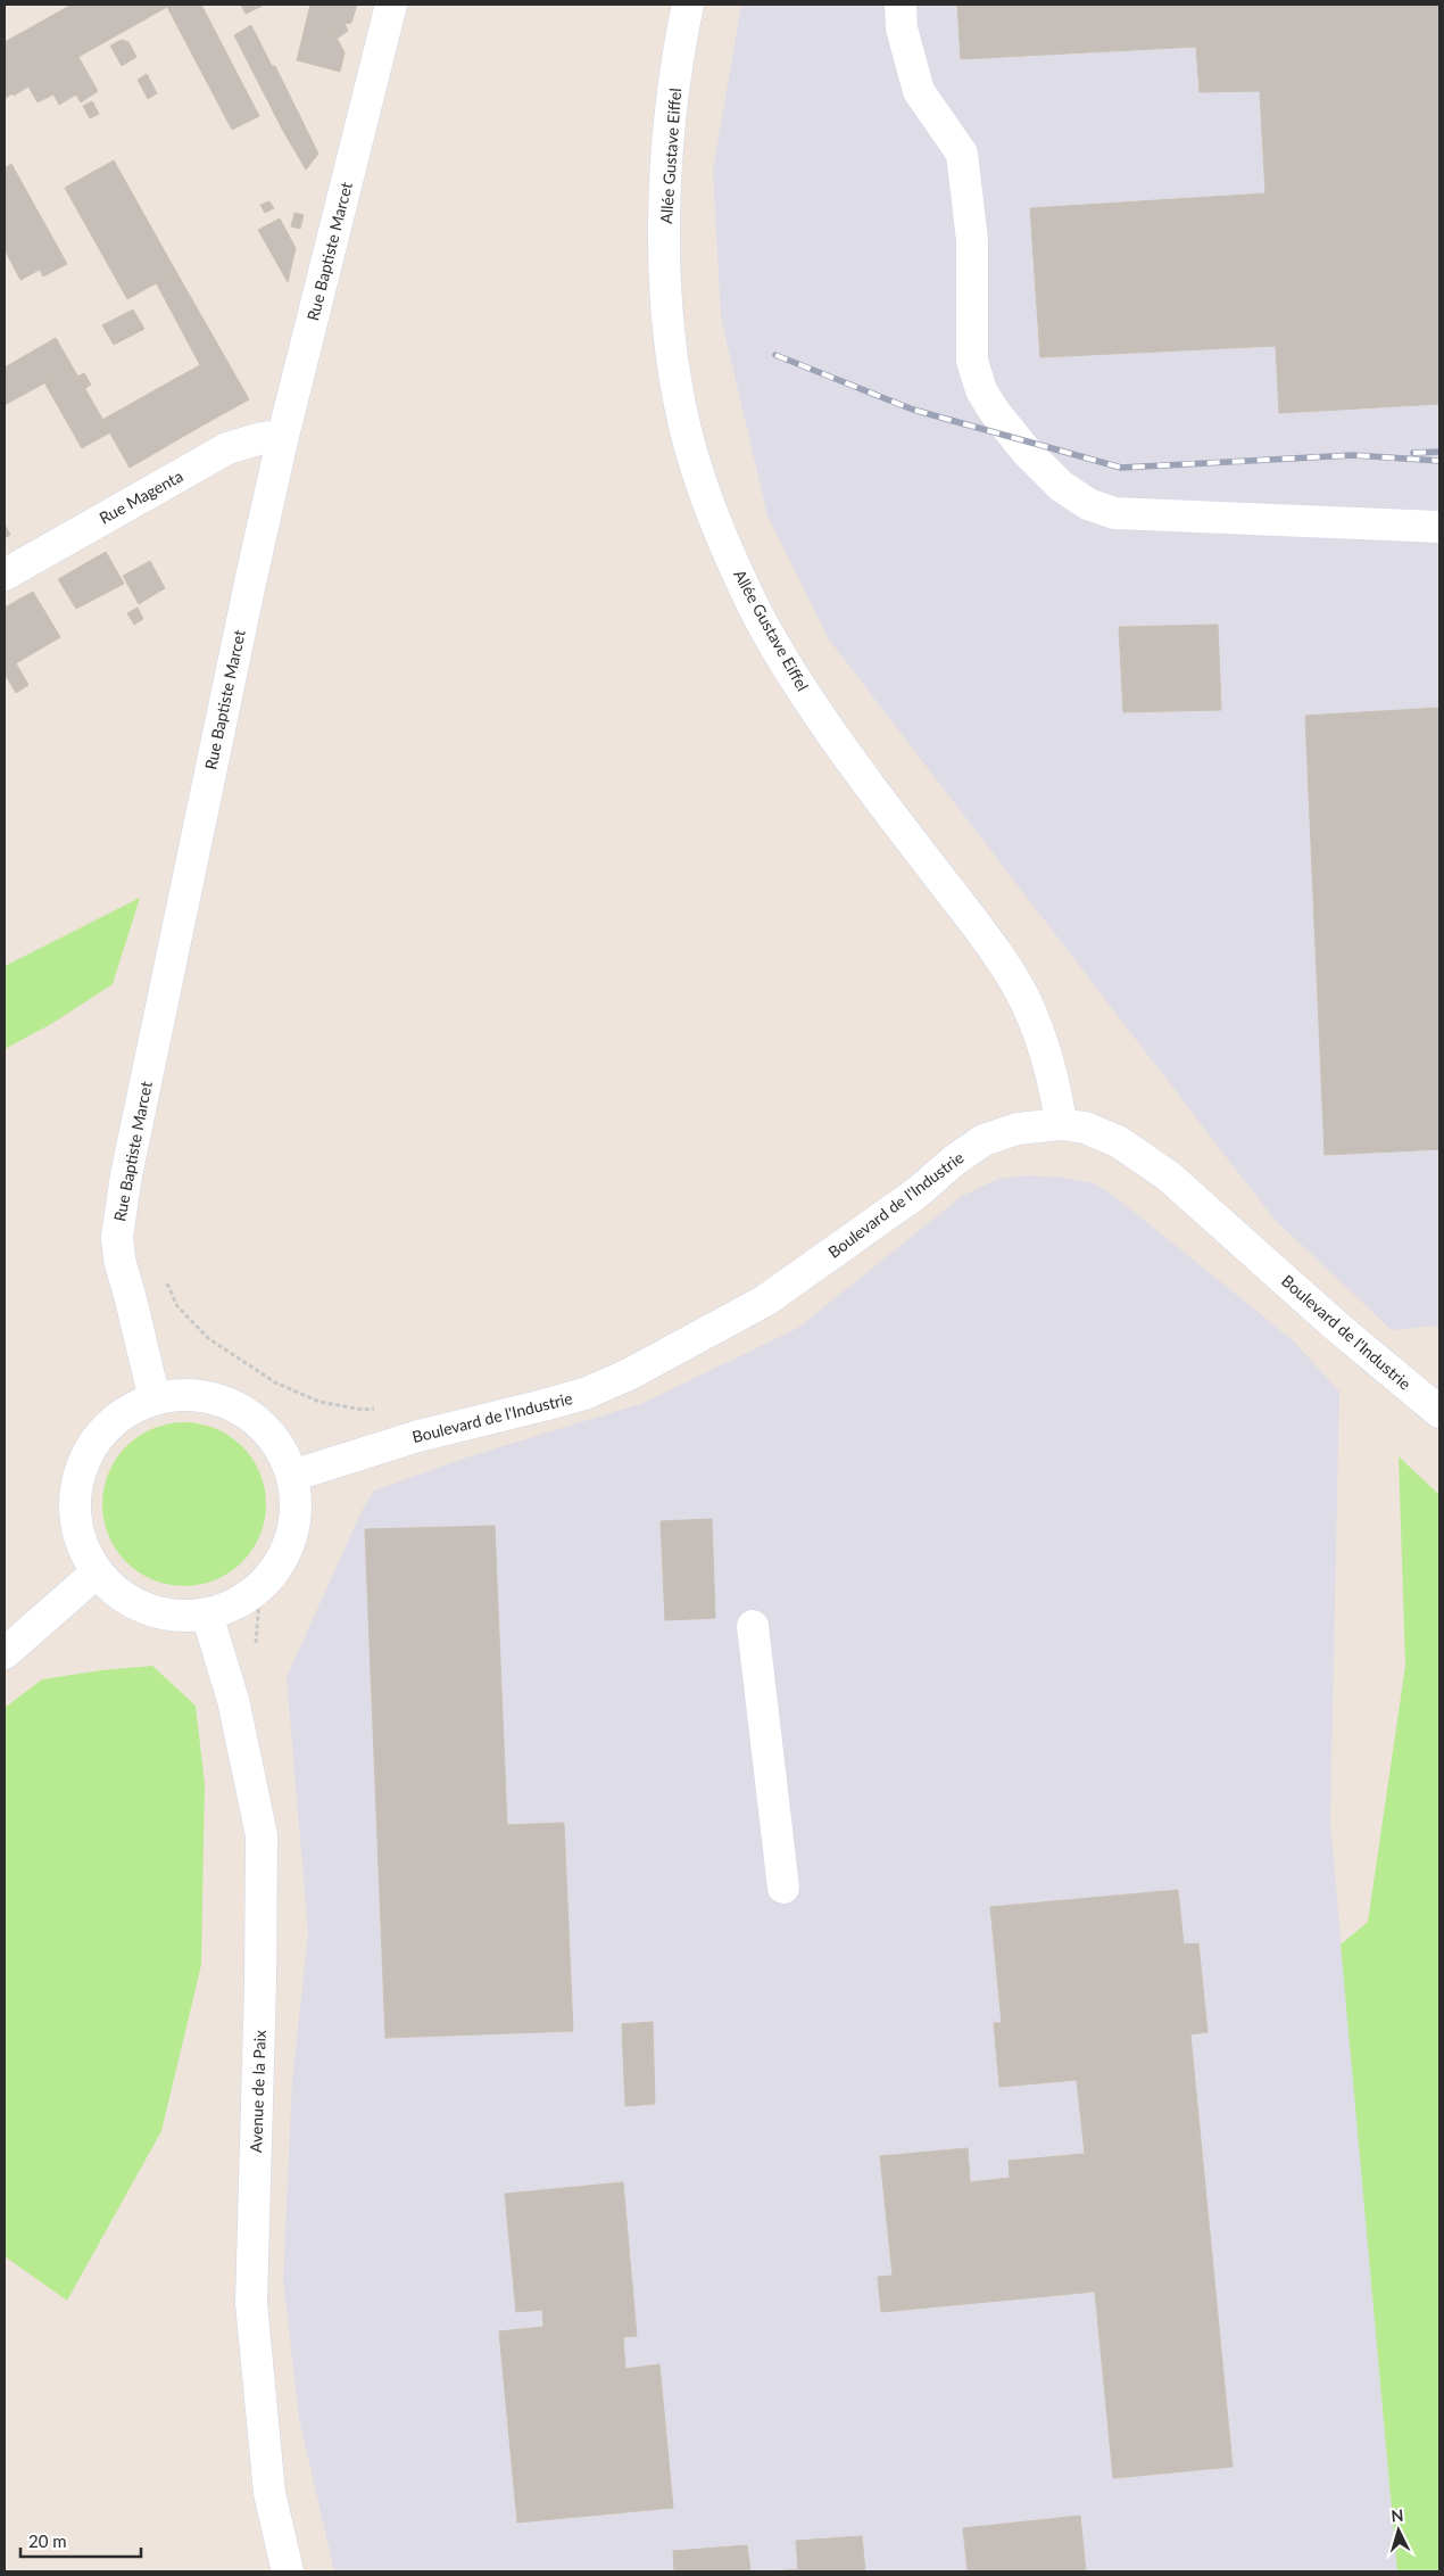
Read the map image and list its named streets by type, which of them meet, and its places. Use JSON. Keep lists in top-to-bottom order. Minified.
{"streets":{"street":["Allée Gustave Eiffel","Rue Baptiste Marcet","Rue Magenta","Boulevard de l'Industrie","Avenue de la Paix"]},"crossings":[["Allée Gustave Eiffel","Boulevard de l'Industrie"],["Rue Baptiste Marcet","Rue Magenta"]],"scale_bar":"20 m","north":"top"}
